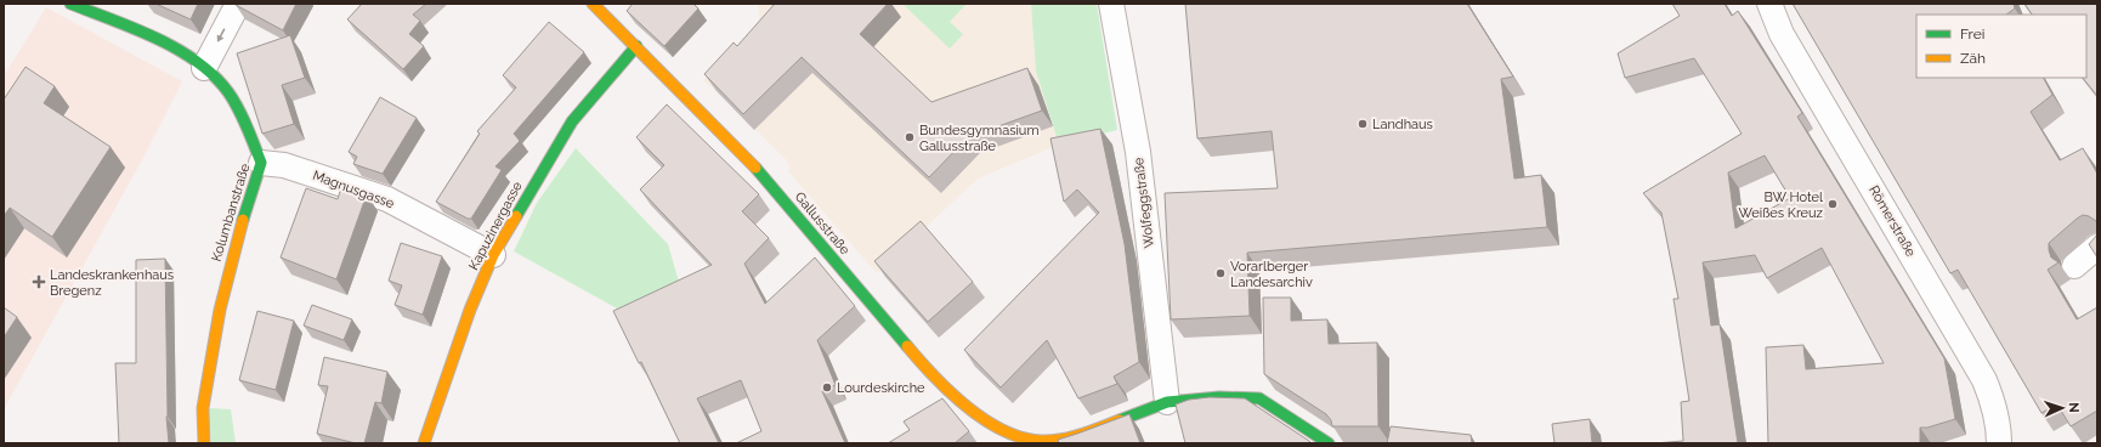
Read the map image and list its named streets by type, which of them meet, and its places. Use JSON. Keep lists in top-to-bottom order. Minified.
{"streets":{"street":["Magnusgasse","Wolfeggstraße","Kolumbanstraße","Römerstraße","Gallusstraße","Kapuzinergasse"]},"crossings":[["Magnusgasse","Kolumbanstraße"],["Magnusgasse","Kapuzinergasse"],["Wolfeggstraße","Gallusstraße"],["Gallusstraße","Kapuzinergasse"]],"places":{"other":["Landhaus","Bundesgymnasium Gallusstraße","BW Hotel Weißes Kreuz","Vorarlberger Landesarchiv","Lourdeskirche"],"health":["Landeskrankenhaus Bregenz"]},"legend":["Frei","Zäh"],"north":"right"}
